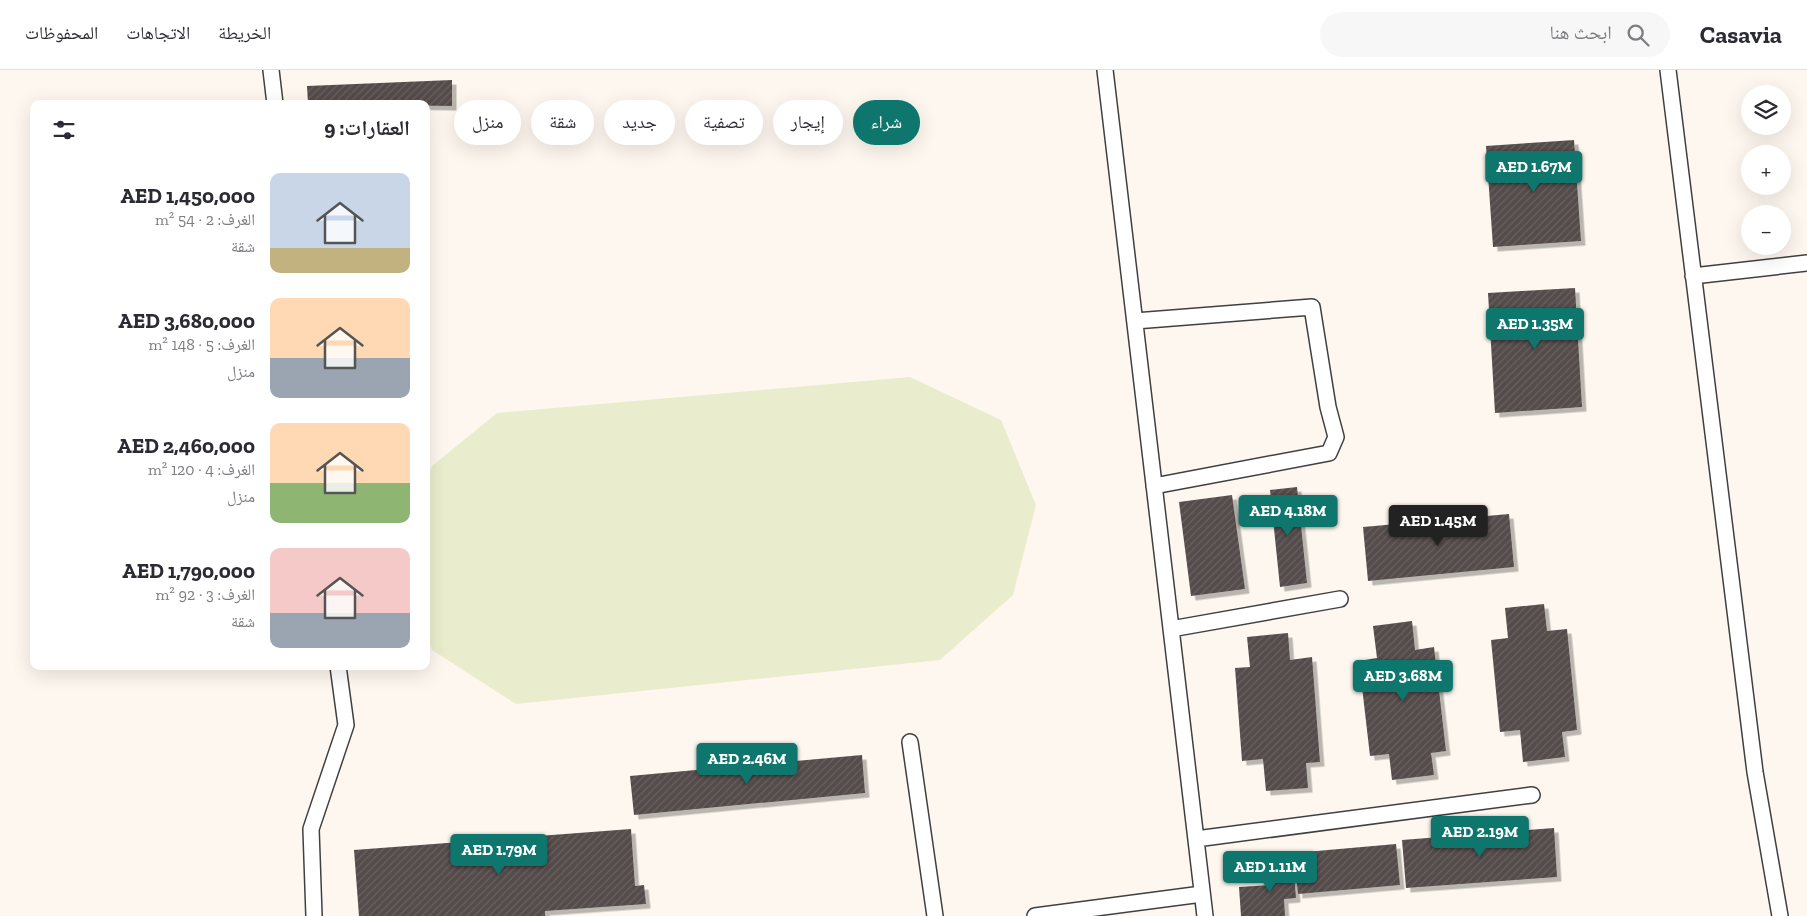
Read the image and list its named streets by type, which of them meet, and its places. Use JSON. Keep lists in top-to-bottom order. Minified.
{"page":{"header":"Casavia","search":"ابحث هنا","nav":["الخريطة","الاتجاهات","المحفوظات"],"map_buttons":["+","−"],"chip":["شراء","إيجار","تصفية","جديد","شقة","منزل"],"heading":"العقارات: 9","price":["AED 1.67M","AED 1.35M","AED 4.18M","AED 1.45M","AED 3.68M","AED 2.46M","AED 2.19M","AED 1.79M","AED 1.11M"],"list":[{"name":"AED 1,450,000","note":"الغرف: 2 · 54 m² · شقة"},{"name":"AED 3,680,000","note":"الغرف: 5 · 148 m² · منزل"},{"name":"AED 2,460,000","note":"الغرف: 4 · 120 m² · منزل"},{"name":"AED 1,790,000","note":"الغرف: 3 · 92 m² · شقة"}]}}
